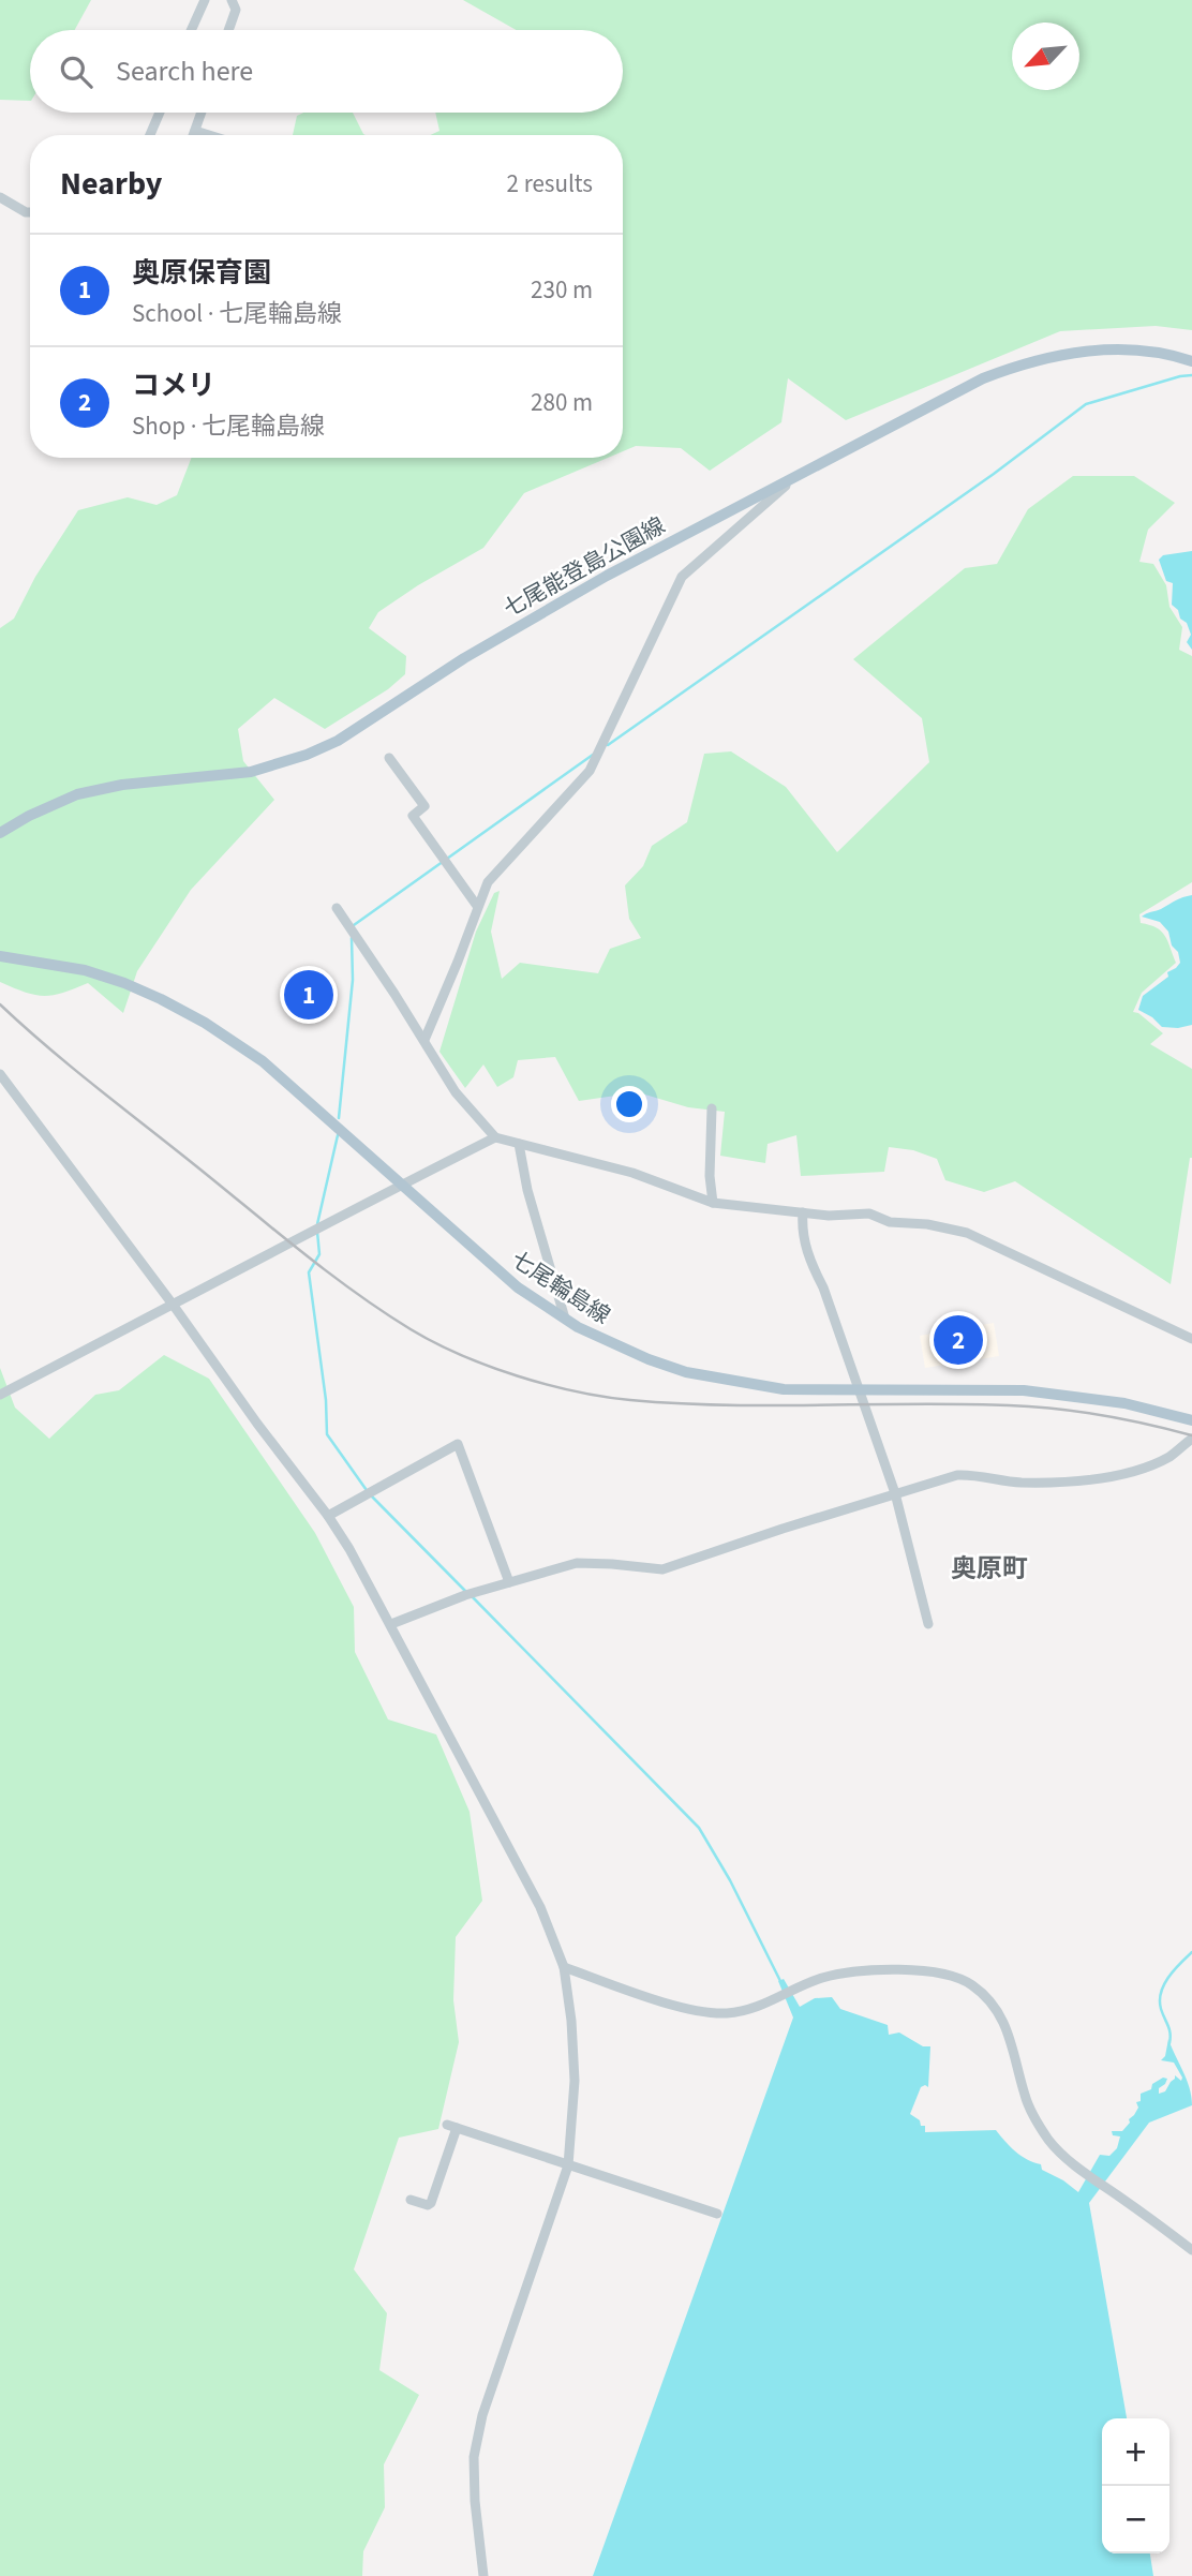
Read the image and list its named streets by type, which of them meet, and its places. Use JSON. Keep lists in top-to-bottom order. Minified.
{"streets":{"main road":["七尾能登島公園線","七尾輪島線"]},"districts":["奥原町"],"north":"bottom left","page":{"search":"Search here","heading":["Nearby","2 results"],"list":[{"mark":"1","name":"奥原保育園","note":"School · 七尾輪島線","value":"230 m"},{"mark":"2","name":"コメリ","note":"Shop · 七尾輪島線","value":"280 m"}],"pins":["1","2"],"map_buttons":["+","−"]}}
